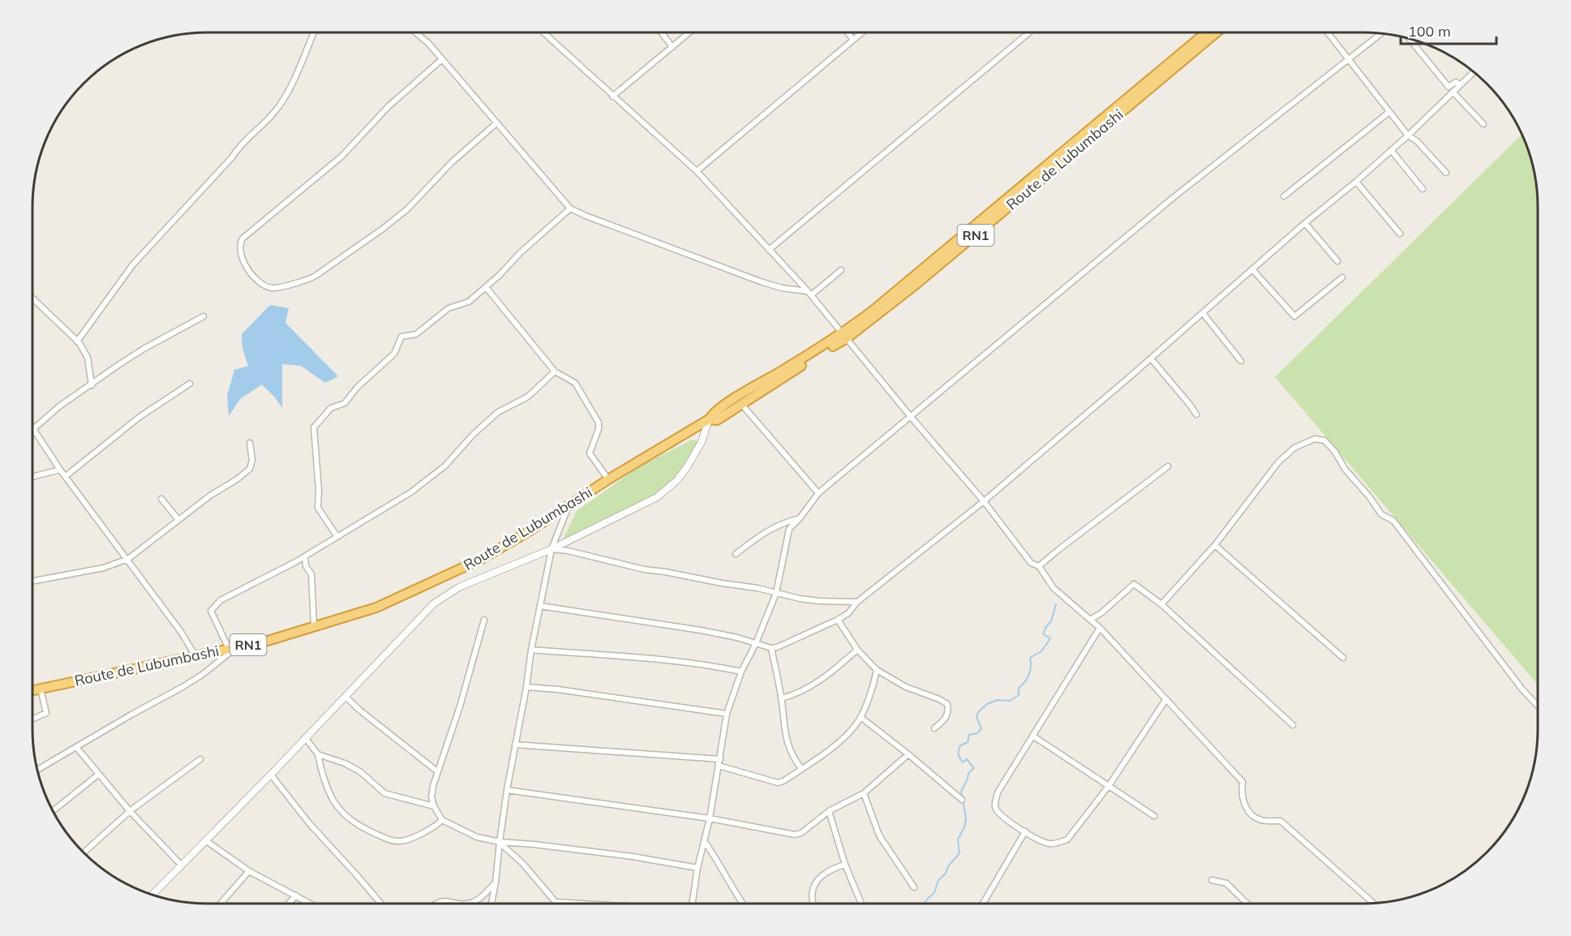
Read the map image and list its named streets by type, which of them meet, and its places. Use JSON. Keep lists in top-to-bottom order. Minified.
{"streets":{"highway":["Route de Lubumbashi","RN1"]},"scale_bar":"100 m"}
